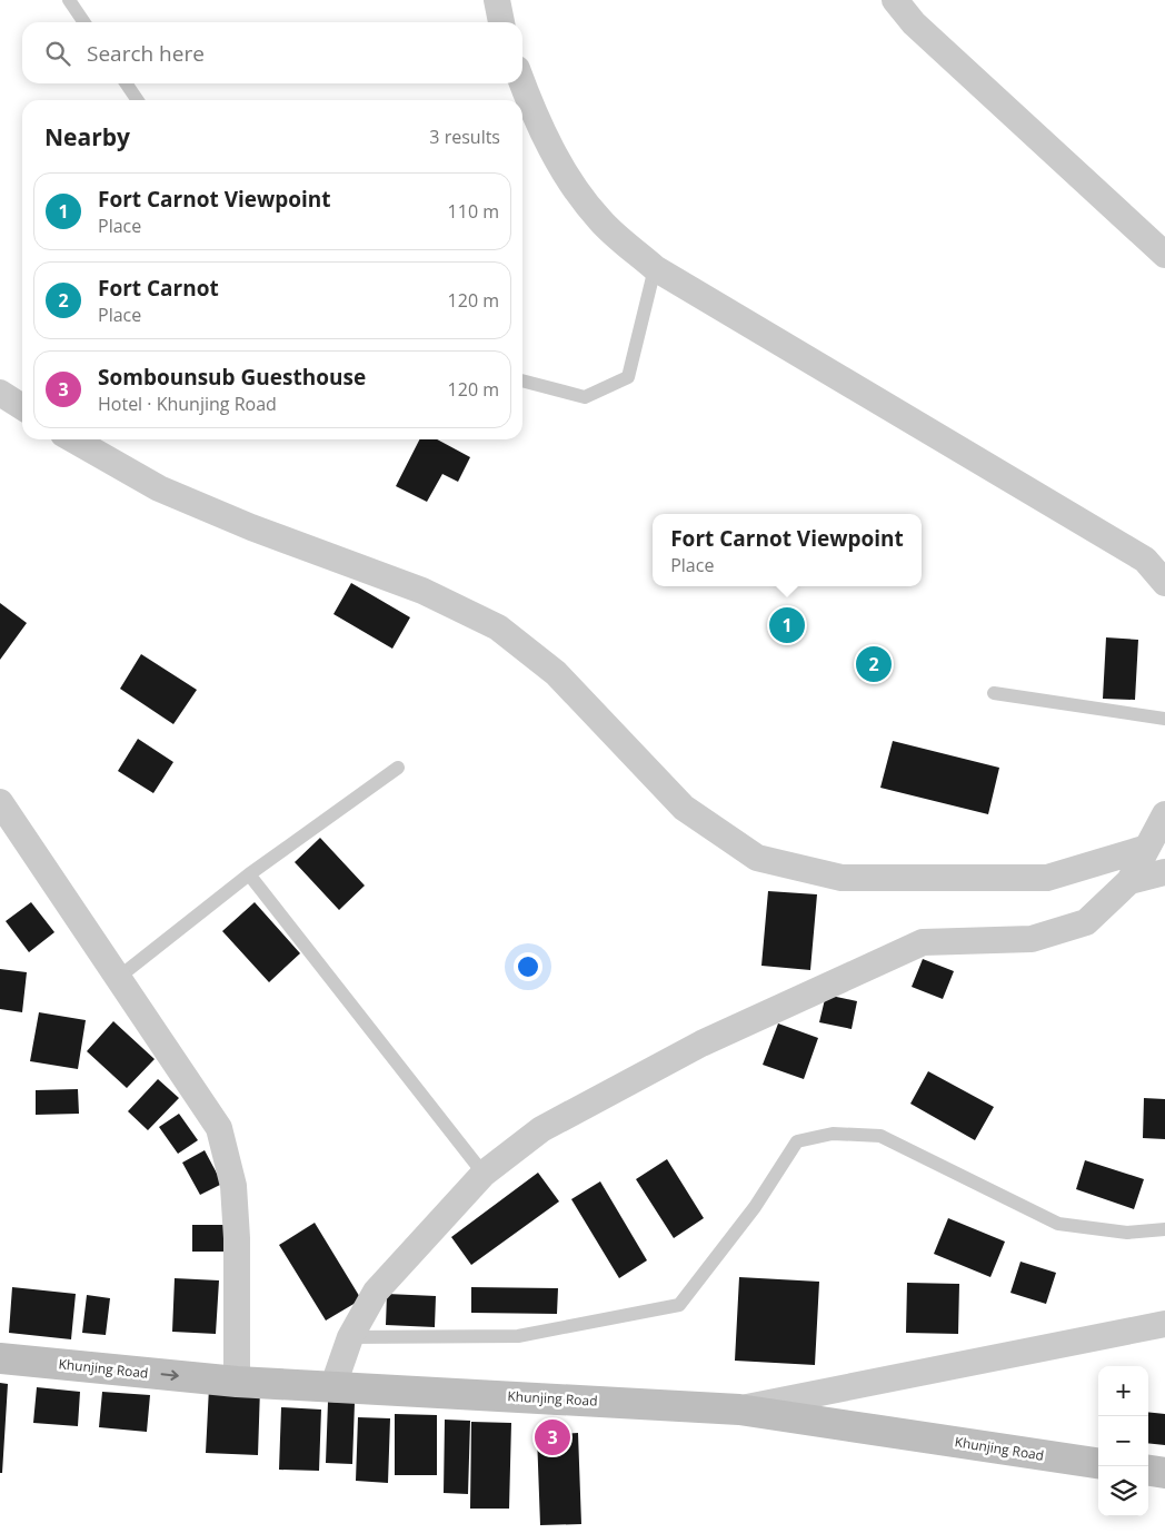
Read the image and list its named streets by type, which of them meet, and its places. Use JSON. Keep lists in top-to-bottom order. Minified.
{"streets":{"main road":["Khunjing Road"]},"page":{"search":"Search here","heading":["Nearby","3 results"],"list":[{"mark":"1","name":"Fort Carnot Viewpoint","note":"Place","value":"110 m"},{"mark":"2","name":"Fort Carnot","note":"Place","value":"120 m"},{"mark":"3","name":"Sombounsub Guesthouse","note":"Hotel · Khunjing Road","value":"120 m"}],"popup":["Fort Carnot Viewpoint","Place"],"pins":["1","2","3"],"map_buttons":["+","−"]}}
